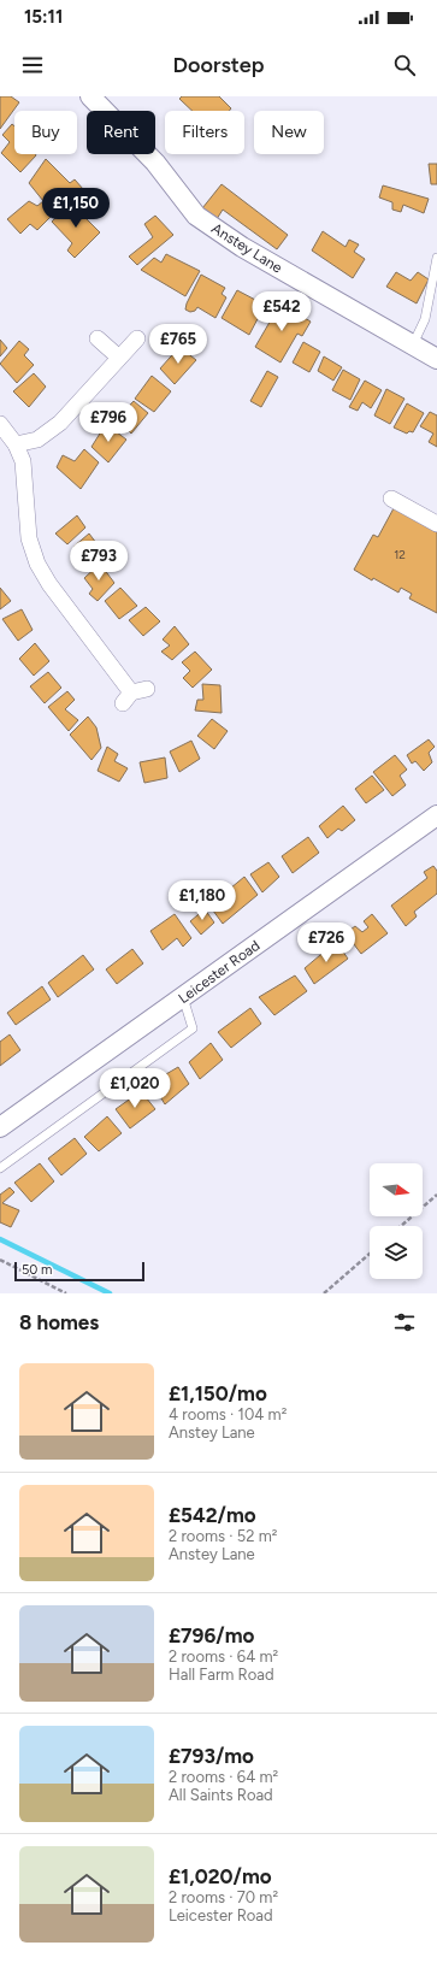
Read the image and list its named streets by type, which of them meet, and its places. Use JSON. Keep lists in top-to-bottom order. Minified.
{"streets":{"street":["Anstey Lane","Leicester Road"]},"house_numbers":["12"],"scale_bar":"50 m","north":"right","page":{"status":"15:11","header":"Doorstep","chip":["Buy","Rent","Filters","New"],"price":["£1,150","£542","£765","£796","£793","£1,180","£726","£1,020"],"scale":"50 m","heading":"8 homes","list":[{"name":"£1,150/mo","note":"4 rooms · 104 m² · Anstey Lane"},{"name":"£542/mo","note":"2 rooms · 52 m² · Anstey Lane"},{"name":"£796/mo","note":"2 rooms · 64 m² · Hall Farm Road"},{"name":"£793/mo","note":"2 rooms · 64 m² · All Saints Road"},{"name":"£1,020/mo","note":"2 rooms · 70 m² · Leicester Road"}]}}
